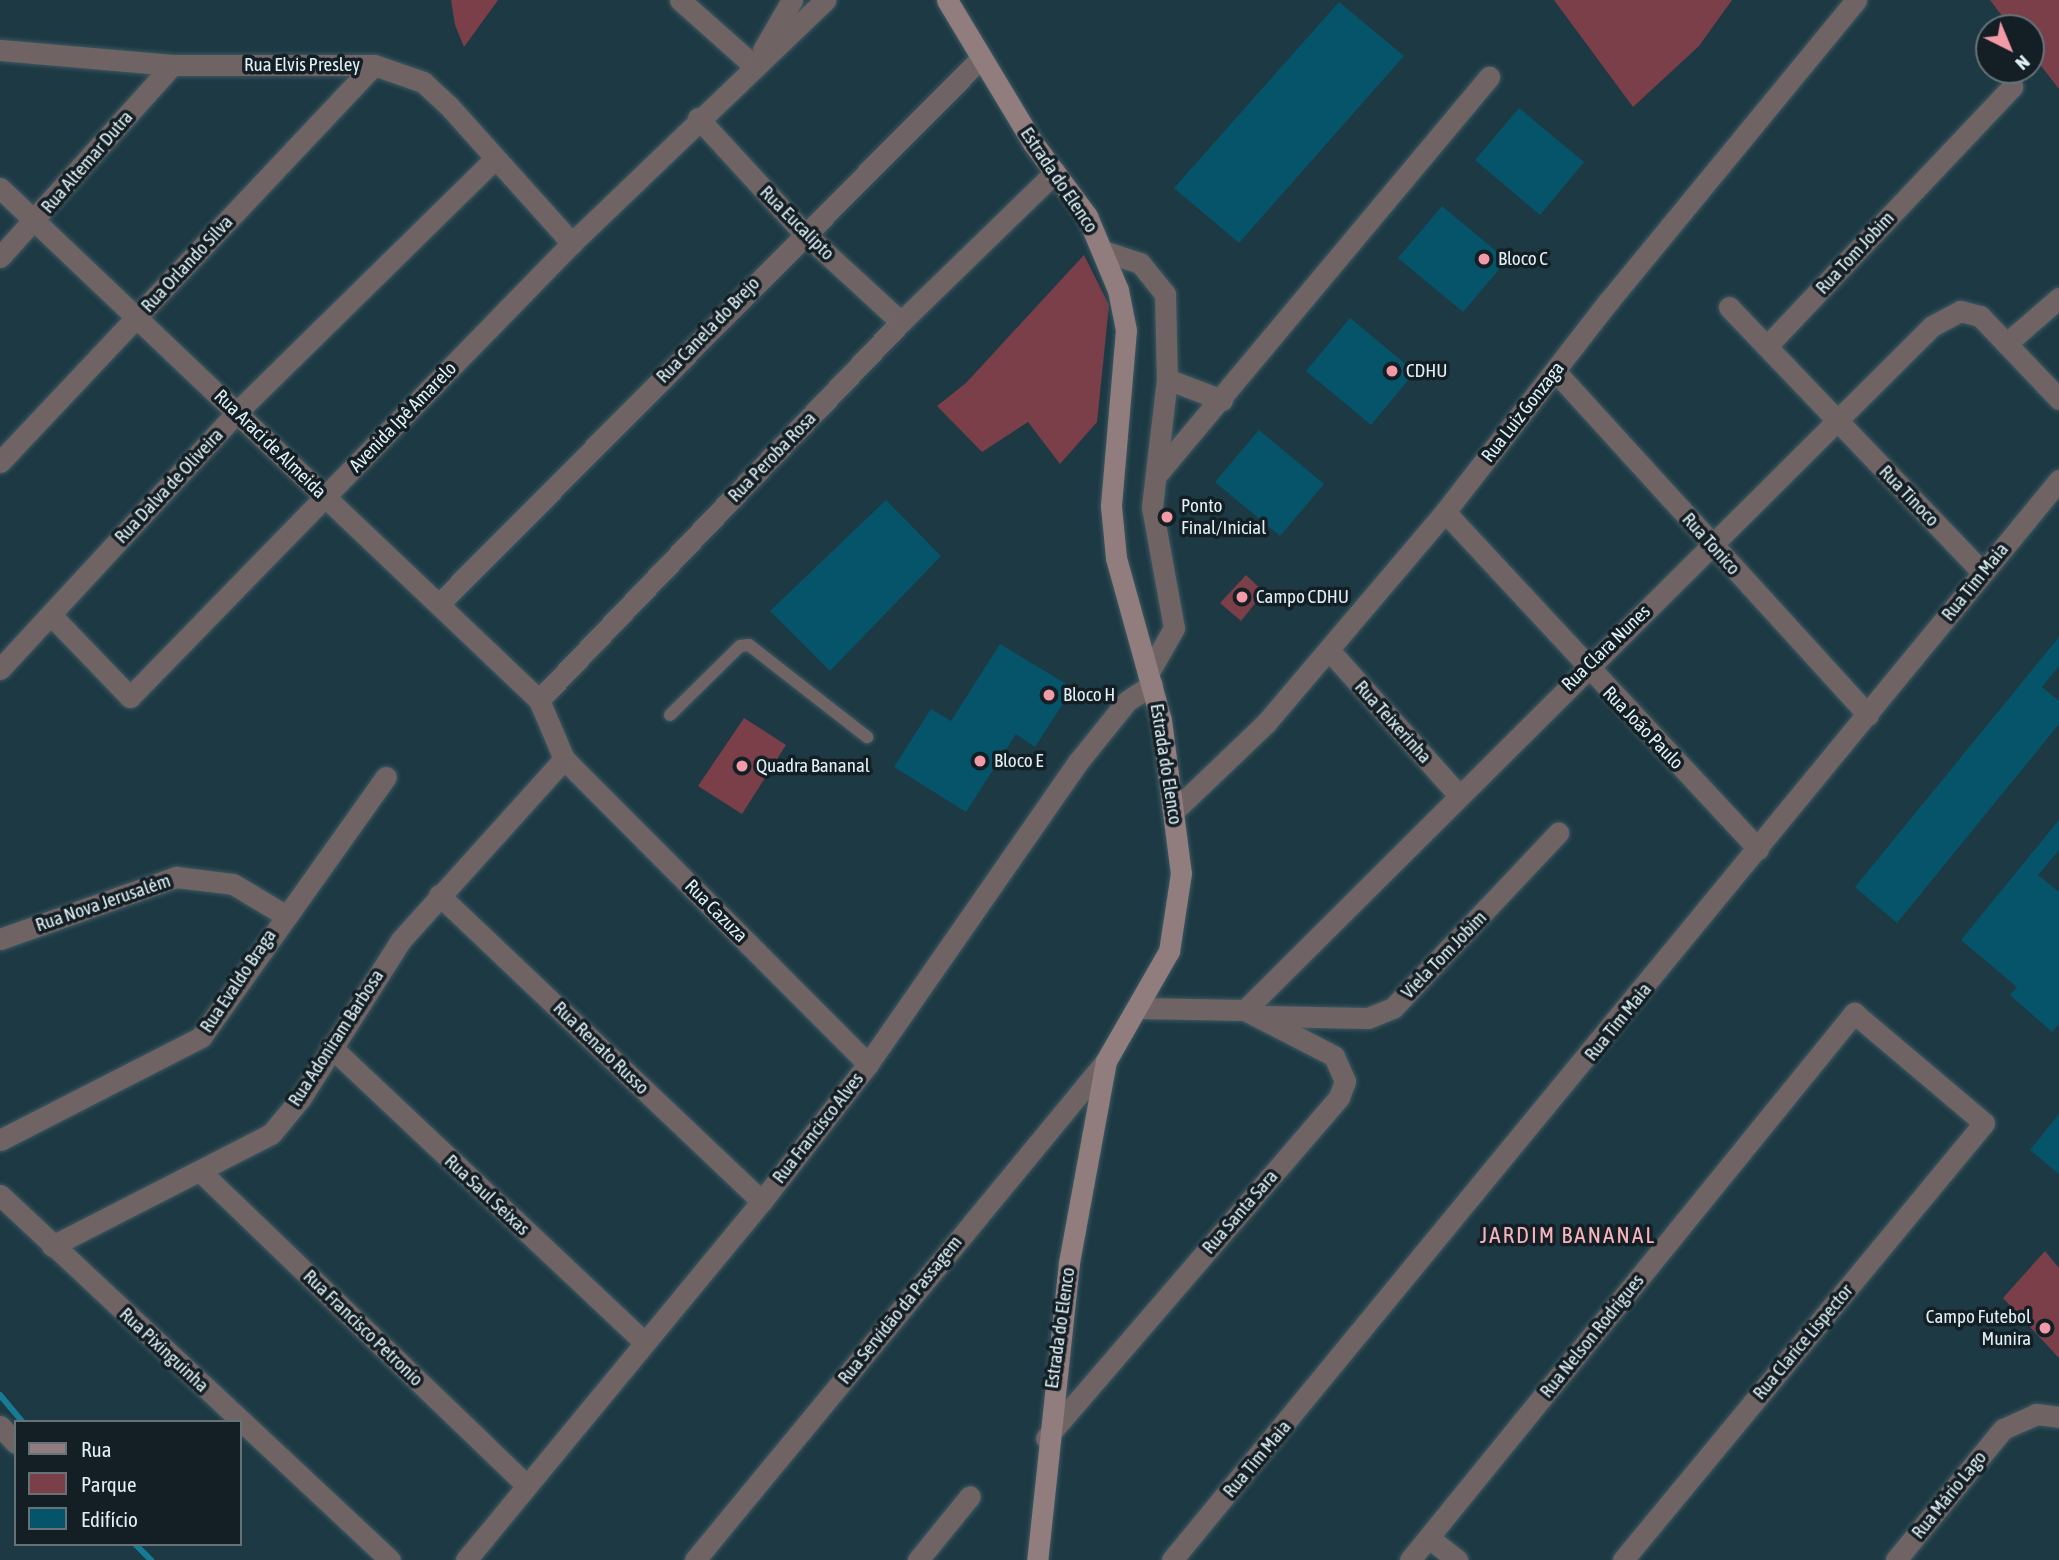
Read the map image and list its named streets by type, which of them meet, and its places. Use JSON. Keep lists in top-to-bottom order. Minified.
{"streets":{"street":["Rua Elvis Presley","Rua Altemar Dutra","Estrada do Elenco","Rua Eucalipto","Rua Tom Jobim","Rua Orlando Silva","Rua Canela do Brejo","Rua Luiz Gonzaga","Avenida Ipê Amarelo","Rua Araci de Almeida","Rua Peroba Rosa","Rua Dalva de Oliveira","Rua Tinoco","Rua Tonico","Rua Tim Maia","Rua Clara Nunes","Rua Teixerinha","Rua João Paulo","Rua Nova Jerusalém","Rua Cazuza","Viela Tom Jobim","Rua Evaldo Braga","Rua Adoniram Barbosa","Rua Renato Russo","Rua Francisco Alves","Rua Saul Seixas","Rua Santa Sara","Rua Servidão da Passagem","Rua Francisco Petronio","Rua Nelson Rodrigues","Rua Clarice Lispector","Rua Pixinguinha","Rua Mário Lago"]},"crossings":[["Rua Elvis Presley","Rua Altemar Dutra"],["Rua Elvis Presley","Rua Orlando Silva"],["Rua Elvis Presley","Avenida Ipê Amarelo"],["Rua Elvis Presley","Rua Dalva de Oliveira"],["Rua Altemar Dutra","Rua Araci de Almeida"],["Estrada do Elenco","Rua Canela do Brejo"],["Estrada do Elenco","Rua Luiz Gonzaga"],["Estrada do Elenco","Rua Peroba Rosa"],["Estrada do Elenco","Viela Tom Jobim"],["Estrada do Elenco","Rua Francisco Alves"],["Estrada do Elenco","Rua Santa Sara"],["Estrada do Elenco","Rua Servidão da Passagem"],["Rua Eucalipto","Rua Canela do Brejo"],["Rua Eucalipto","Avenida Ipê Amarelo"],["Rua Eucalipto","Rua Peroba Rosa"],["Rua Orlando Silva","Rua Araci de Almeida"],["Rua Canela do Brejo","Rua Araci de Almeida"],["Rua Luiz Gonzaga","Rua Tonico"],["Rua Luiz Gonzaga","Rua Teixerinha"],["Rua Luiz Gonzaga","Rua João Paulo"],["Avenida Ipê Amarelo","Rua Araci de Almeida"],["Avenida Ipê Amarelo","Rua Dalva de Oliveira"],["Rua Araci de Almeida","Rua Peroba Rosa"],["Rua Araci de Almeida","Rua Dalva de Oliveira"],["Rua Tinoco","Rua Tim Maia"],["Rua Tinoco","Rua Clara Nunes"],["Rua Tonico","Rua Tim Maia"],["Rua Tonico","Rua Clara Nunes"],["Rua Tim Maia","Rua João Paulo"],["Rua Clara Nunes","Rua Teixerinha"],["Rua Clara Nunes","Rua João Paulo"],["Rua Clara Nunes","Viela Tom Jobim"],["Rua Clara Nunes","Rua Santa Sara"],["Rua Nova Jerusalém","Rua Evaldo Braga"],["Rua Cazuza","Rua Adoniram Barbosa"],["Rua Cazuza","Rua Francisco Alves"],["Viela Tom Jobim","Rua Santa Sara"],["Rua Adoniram Barbosa","Rua Renato Russo"],["Rua Adoniram Barbosa","Rua Saul Seixas"],["Rua Adoniram Barbosa","Rua Francisco Petronio"],["Rua Adoniram Barbosa","Rua Pixinguinha"],["Rua Renato Russo","Rua Francisco Alves"],["Rua Francisco Alves","Rua Saul Seixas"],["Rua Francisco Alves","Rua Francisco Petronio"],["Rua Nelson Rodrigues","Rua Clarice Lispector"]],"districts":["JARDIM BANANAL"],"places":["Bloco C","CDHU","Ponto Final/Inicial","Campo CDHU","Bloco H","Bloco E","Quadra Bananal","Campo Futebol Munira"],"legend":["Rua","Parque","Edifício"],"north":"bottom right"}
